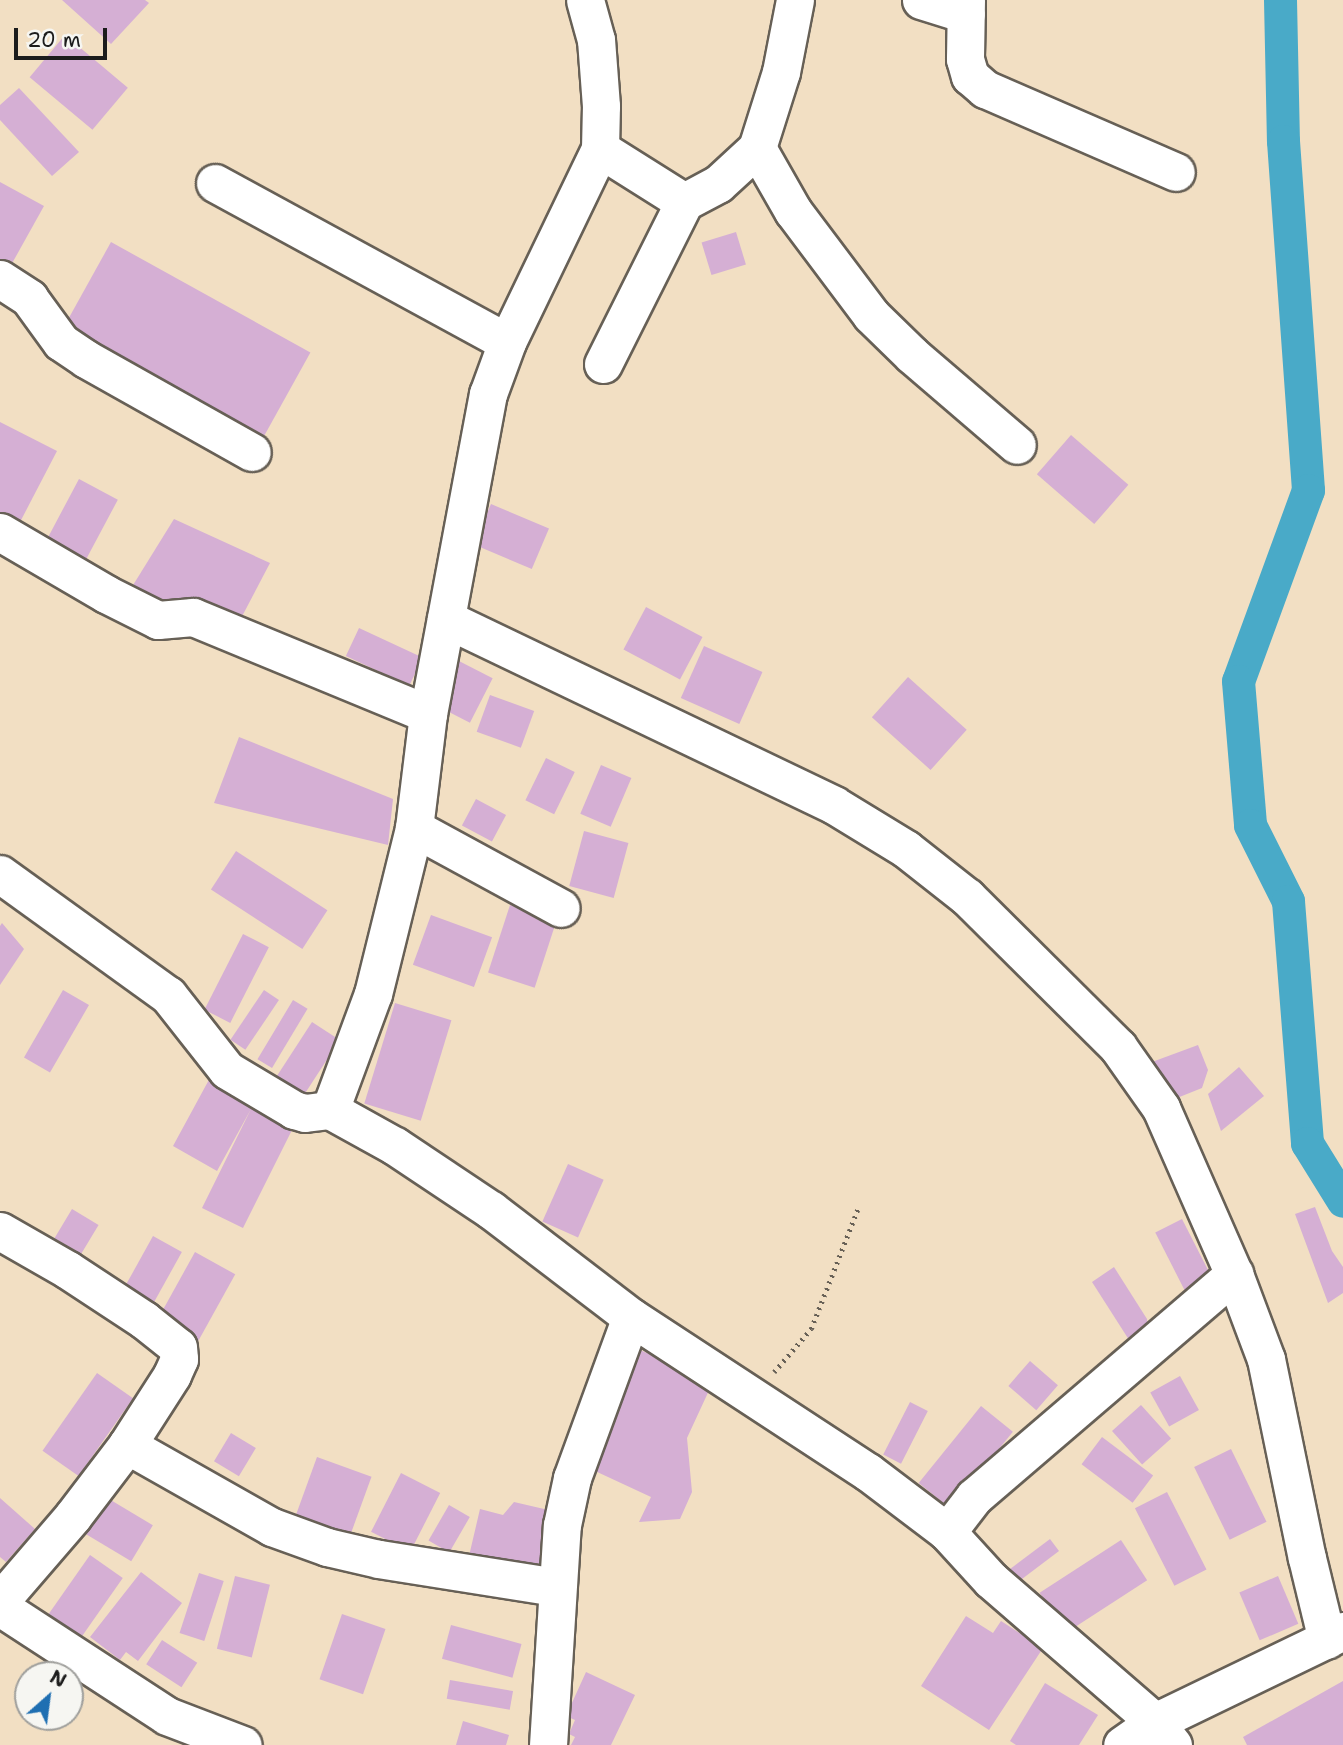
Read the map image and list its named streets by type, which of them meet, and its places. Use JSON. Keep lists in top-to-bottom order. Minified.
{"scale_bar":"20 m","north":"top right"}
